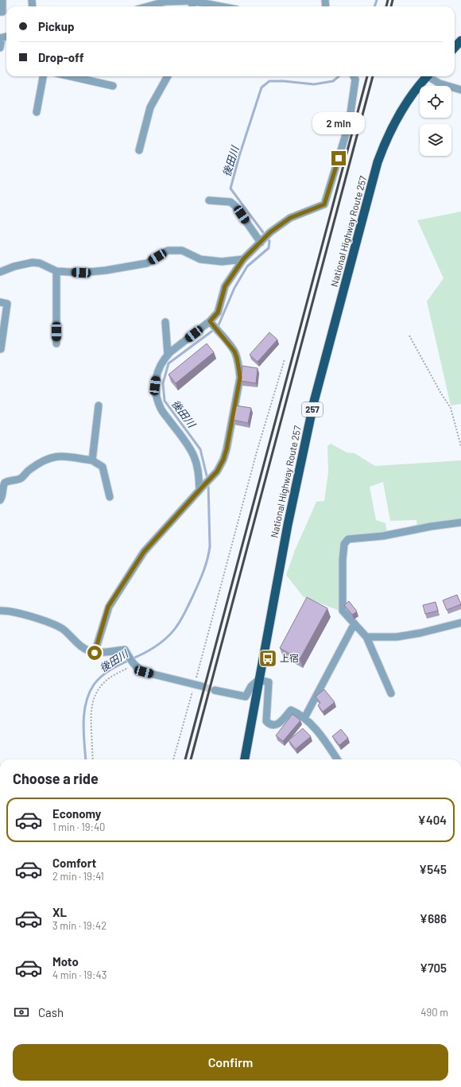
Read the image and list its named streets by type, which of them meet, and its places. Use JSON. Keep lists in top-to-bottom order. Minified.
{"streets":{"highway":["National Highway Route 257","257"]},"water":["後田川"],"places":{"bus stop":["上宿"]},"page":{"banner":["Pickup","Drop-off"],"bubble":"2 min","heading":"Choose a ride","list":[{"name":"Economy","note":"1 min · 19:40","value":"¥404"},{"name":"Comfort","note":"2 min · 19:41","value":"¥545"},{"name":"XL","note":"3 min · 19:42","value":"¥686"},{"name":"Moto","note":"4 min · 19:43","value":"¥705"}],"pay":["Cash","490 m"],"buttons":"Confirm"}}
